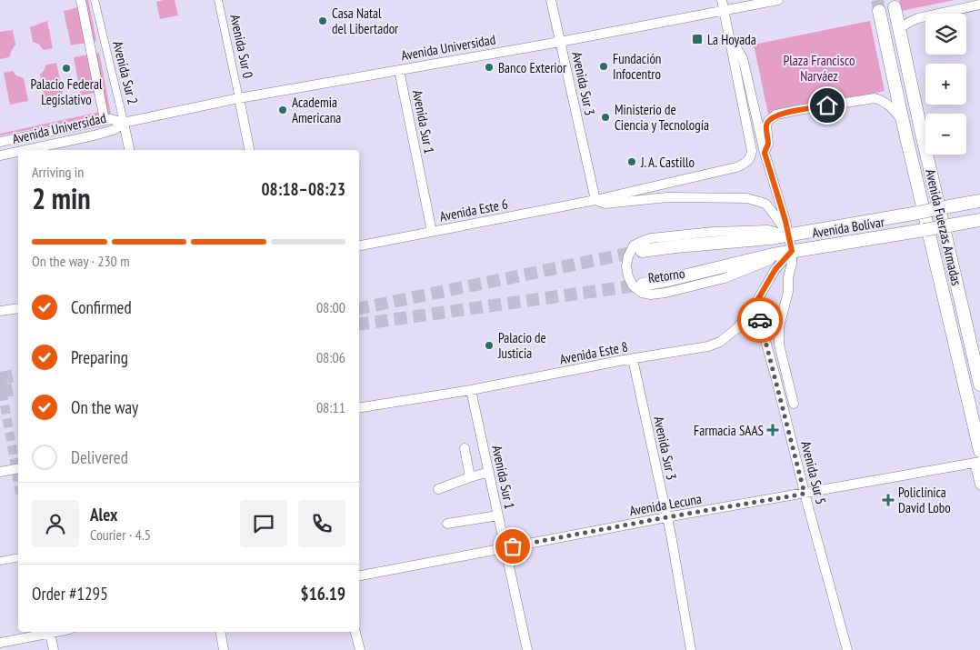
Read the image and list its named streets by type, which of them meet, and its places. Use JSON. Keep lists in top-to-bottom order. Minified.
{"streets":{"main road":["Avenida Bolívar","Avenida Fuerzas Armadas"],"street":["Avenida Sur 0","Avenida Universidad","Avenida Sur 2","Avenida Sur 3","Avenida Sur 1","Avenida Este 6","Retorno","Avenida Este 8","Avenida Sur 5","Avenida Lecuna"]},"crossings":[["Avenida Sur 0","Avenida Universidad"],["Avenida Universidad","Avenida Sur 2"],["Avenida Universidad","Avenida Sur 3"],["Avenida Universidad","Avenida Sur 1"],["Avenida Sur 3","Avenida Este 6"],["Avenida Sur 3","Avenida Este 8"],["Avenida Sur 3","Avenida Lecuna"],["Avenida Sur 1","Avenida Este 6"],["Avenida Sur 1","Avenida Este 8"],["Avenida Sur 1","Avenida Lecuna"],["Avenida Este 6","Avenida Bolívar"],["Avenida Este 6","Retorno"],["Avenida Bolívar","Retorno"],["Avenida Bolívar","Avenida Este 8"],["Avenida Fuerzas Armadas","Avenida Lecuna"],["Retorno","Avenida Este 8"],["Avenida Este 8","Avenida Sur 5"],["Avenida Sur 5","Avenida Lecuna"]],"parks":["Plaza Francisco Narváez"],"places":{"other":["Casa Natal del Libertador","Fundación Infocentro","Banco Exterior","Palacio Federal Legislativo","Academia Americana","Ministerio de Ciencia y Tecnología","J. A. Castillo","Palacio de Justicia"],"transit":["La Hoyada"],"health":["Farmacia SAAS","Policlínica David Lobo"]},"page":{"map_buttons":["+","−"],"heading":["2 min","Arriving in","08:18–08:23"],"panel":["Alex","Courier · 4.5","Order #1295","$16.19"],"bar":"On the way · 230 m","list":[["Confirmed","08:00"],["Preparing","08:06"],["On the way","08:11"],"Delivered"]}}
